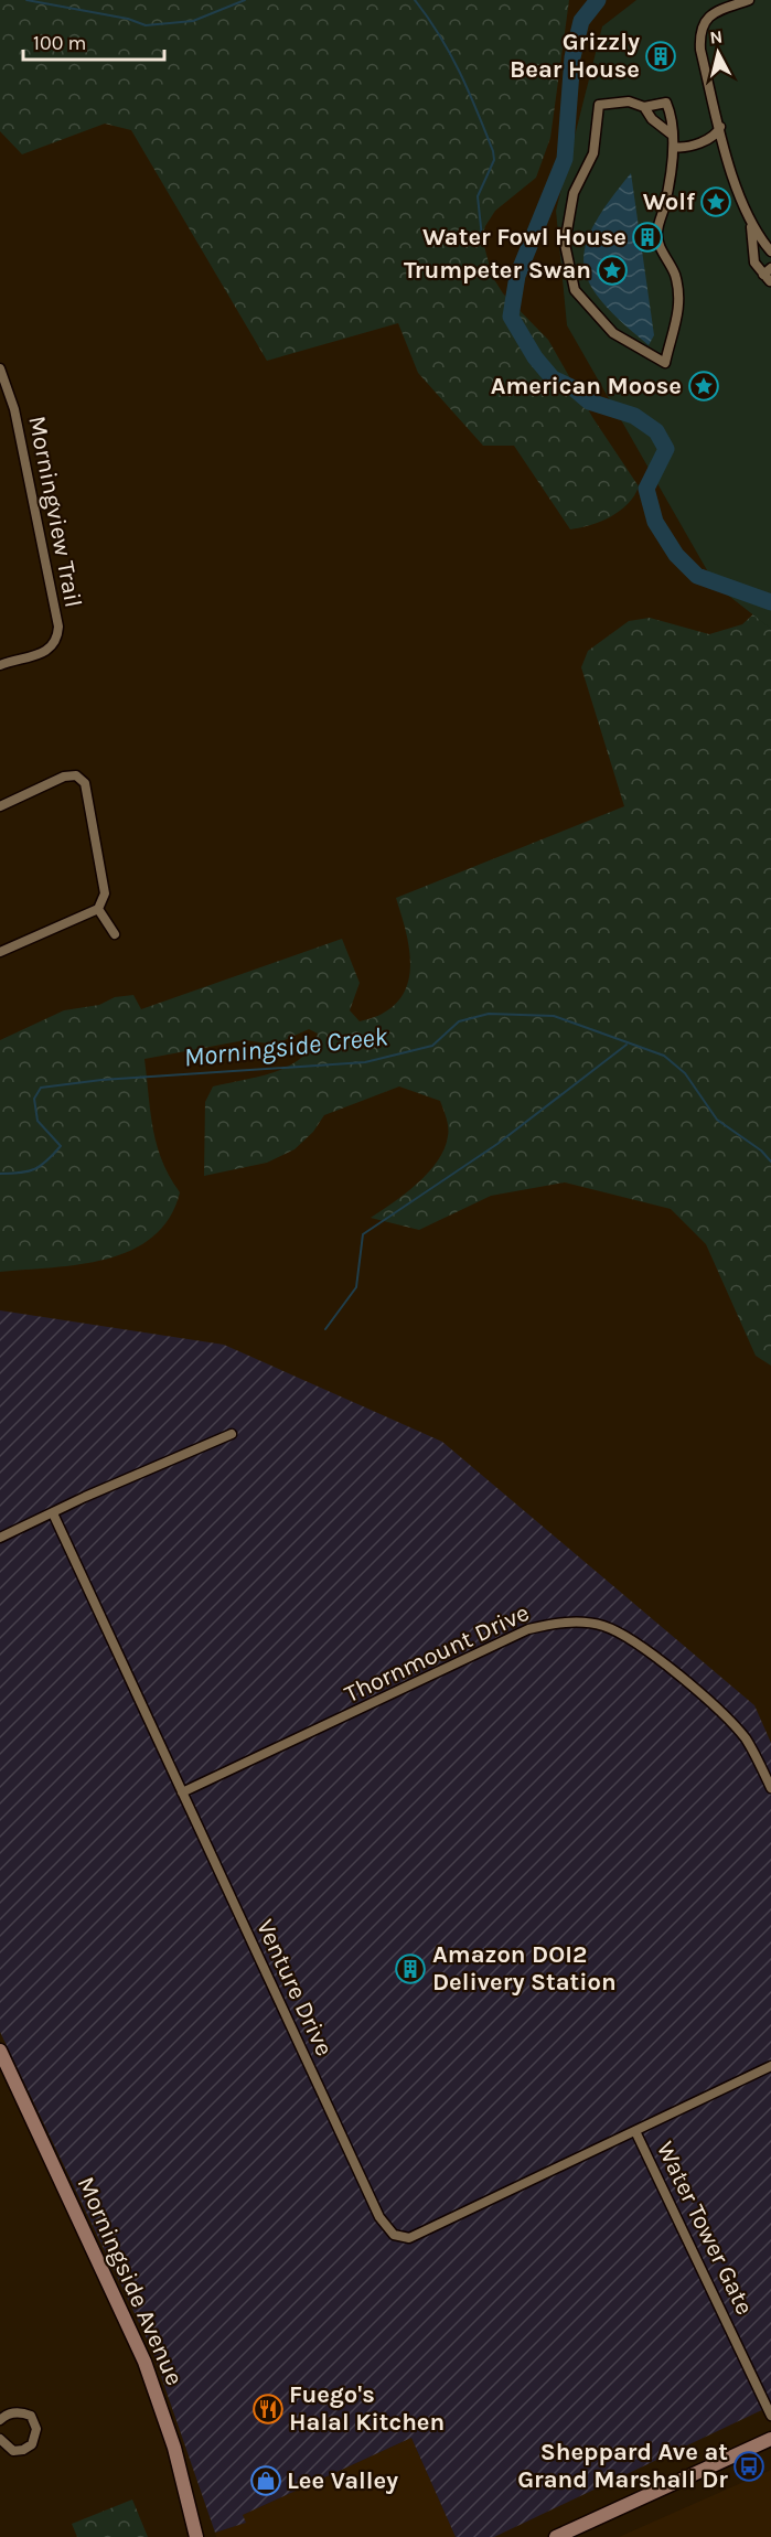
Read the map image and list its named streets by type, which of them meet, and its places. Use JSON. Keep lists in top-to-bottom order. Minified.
{"streets":{"main road":["Morningside Avenue"],"street":["Morningview Trail","Thornmount Drive","Venture Drive","Water Tower Gate"]},"crossings":[["Thornmount Drive","Venture Drive"],["Venture Drive","Water Tower Gate"]],"water":["Morningside Creek"],"places":{"building":["Grizzly Bear House","Water Fowl House","Amazon DOI2 Delivery Station"],"place":["Wolf","Trumpeter Swan","American Moose"],"restaurant":["Fuego's Halal Kitchen"],"bus stop":["Sheppard Ave at Grand Marshall Dr"],"shop":["Lee Valley"]},"scale_bar":"100 m","north":"top"}
